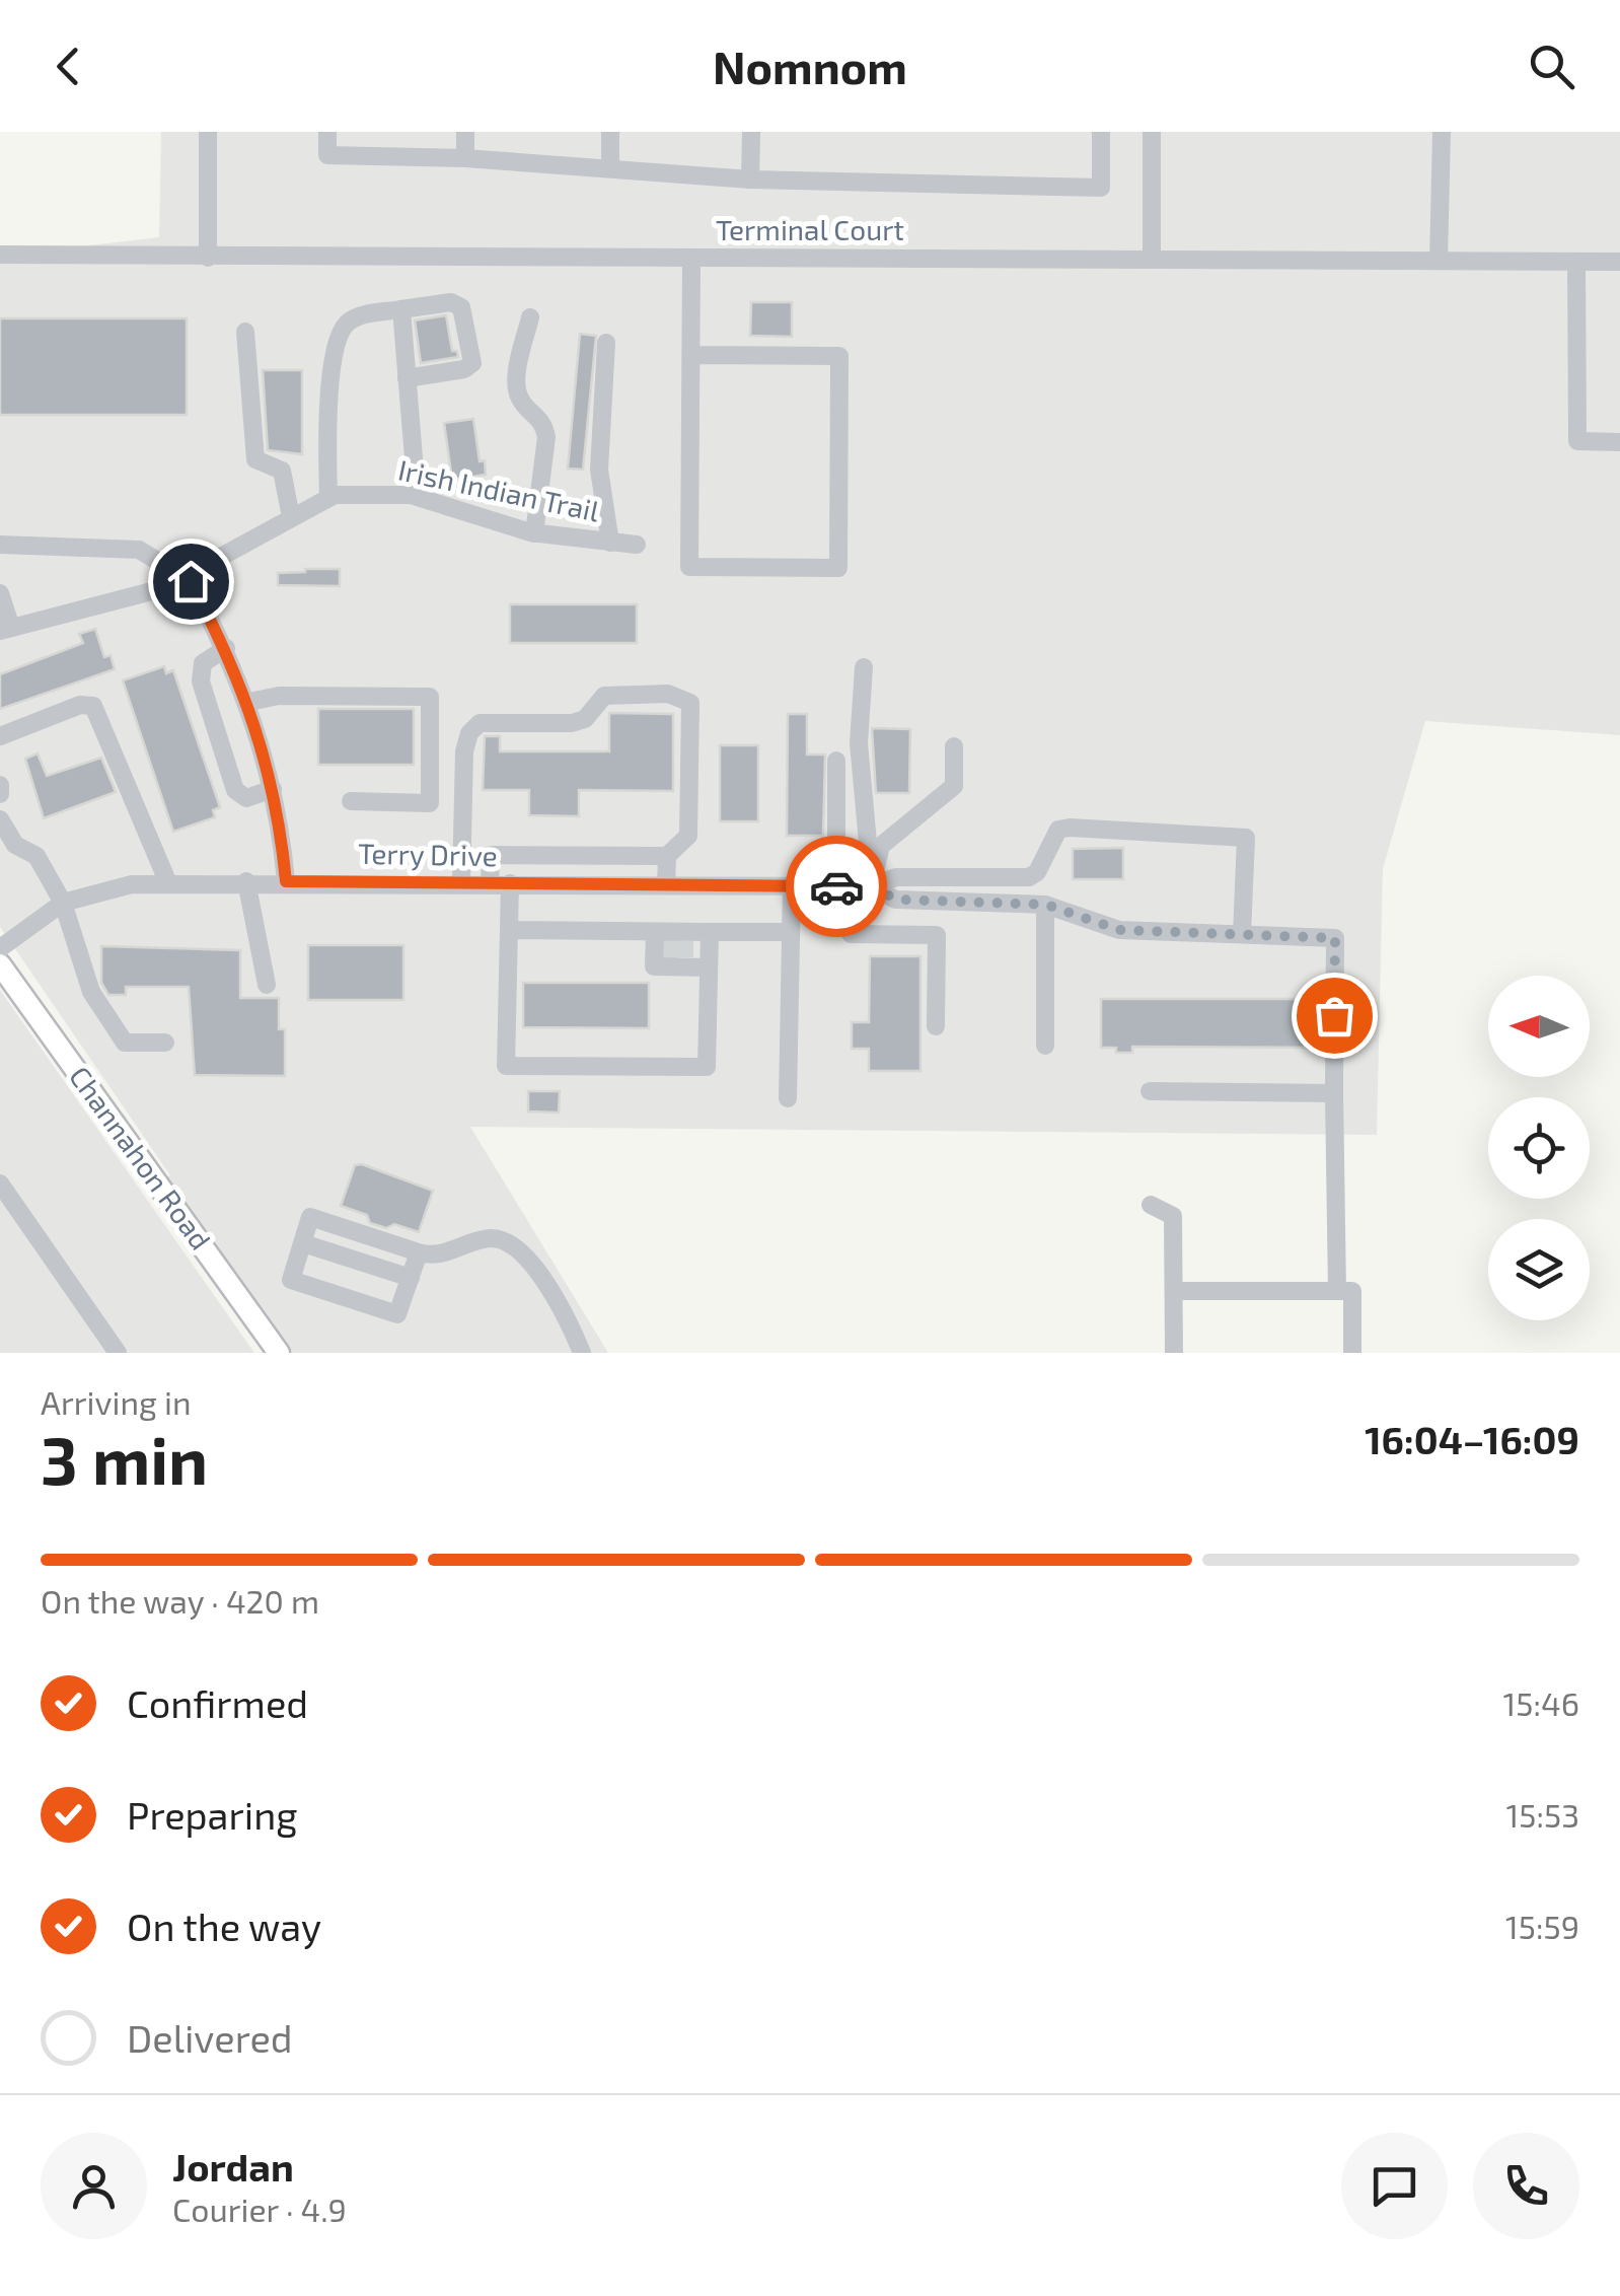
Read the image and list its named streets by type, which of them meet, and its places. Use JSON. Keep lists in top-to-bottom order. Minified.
{"streets":{"main road":["Channahon Road"],"street":["Terminal Court","Irish Indian Trail","Terry Drive"]},"north":"left","page":{"header":"Nomnom","heading":["3 min","Arriving in","16:04–16:09"],"panel":["Jordan","Courier · 4.9"],"bar":"On the way · 420 m","list":[["Confirmed","15:46"],["Preparing","15:53"],["On the way","15:59"],"Delivered"]}}
